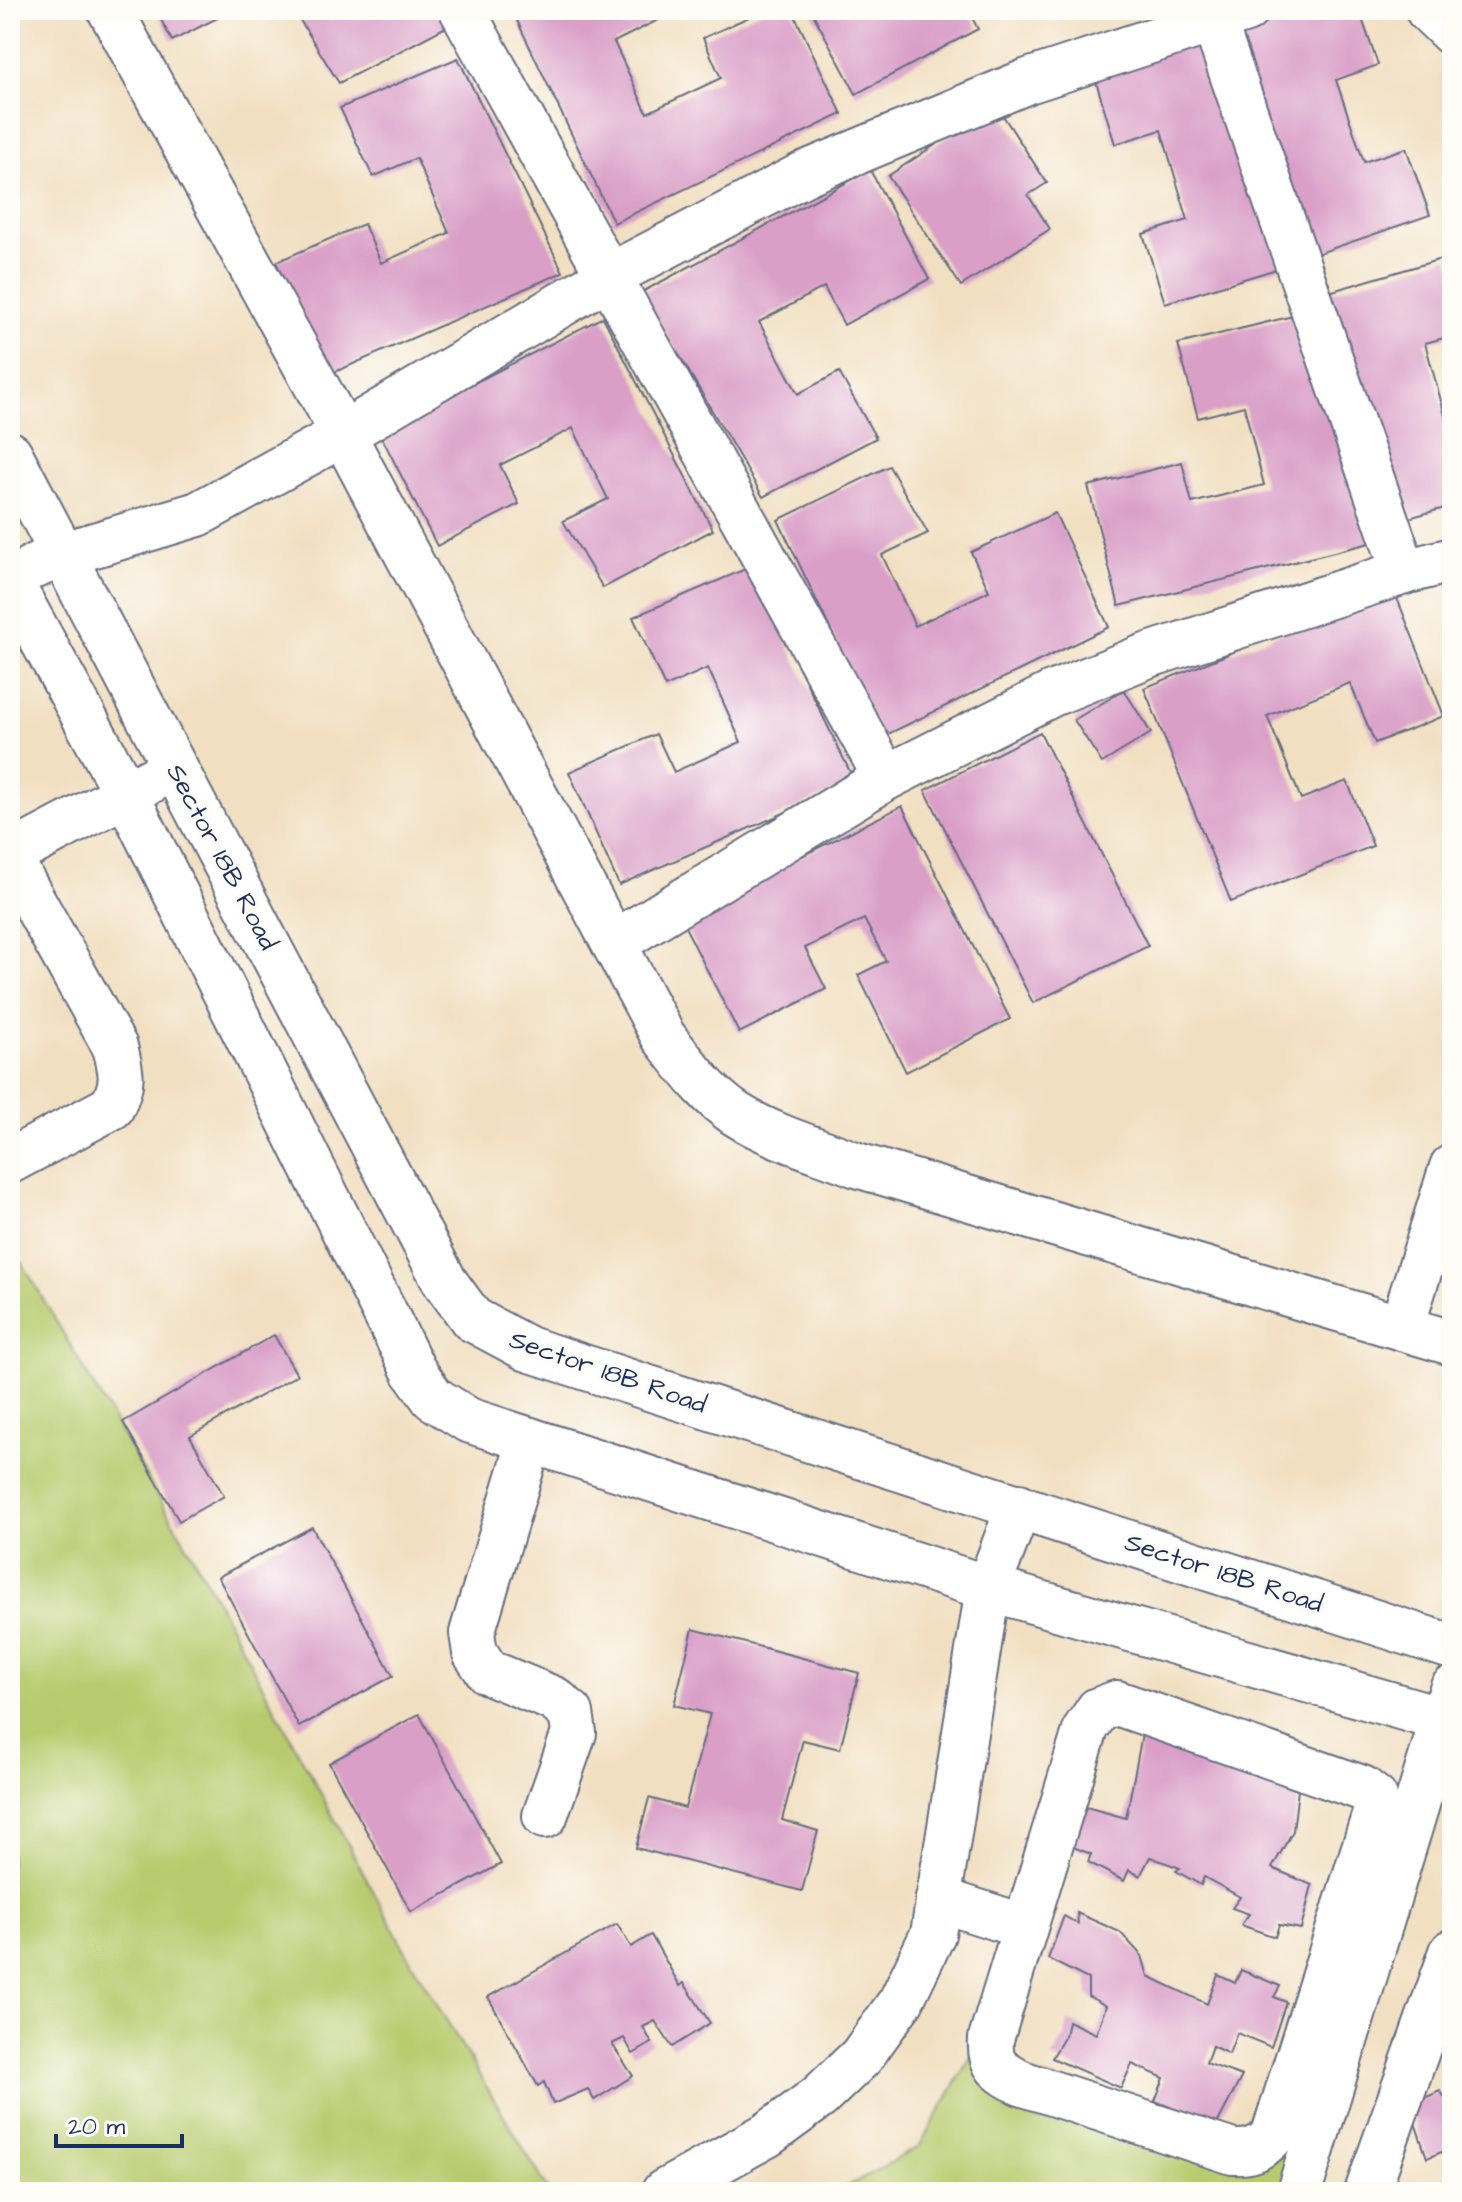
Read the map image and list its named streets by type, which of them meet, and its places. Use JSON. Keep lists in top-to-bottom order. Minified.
{"streets":{"street":["Sector 18B Road"]},"scale_bar":"20 m"}
